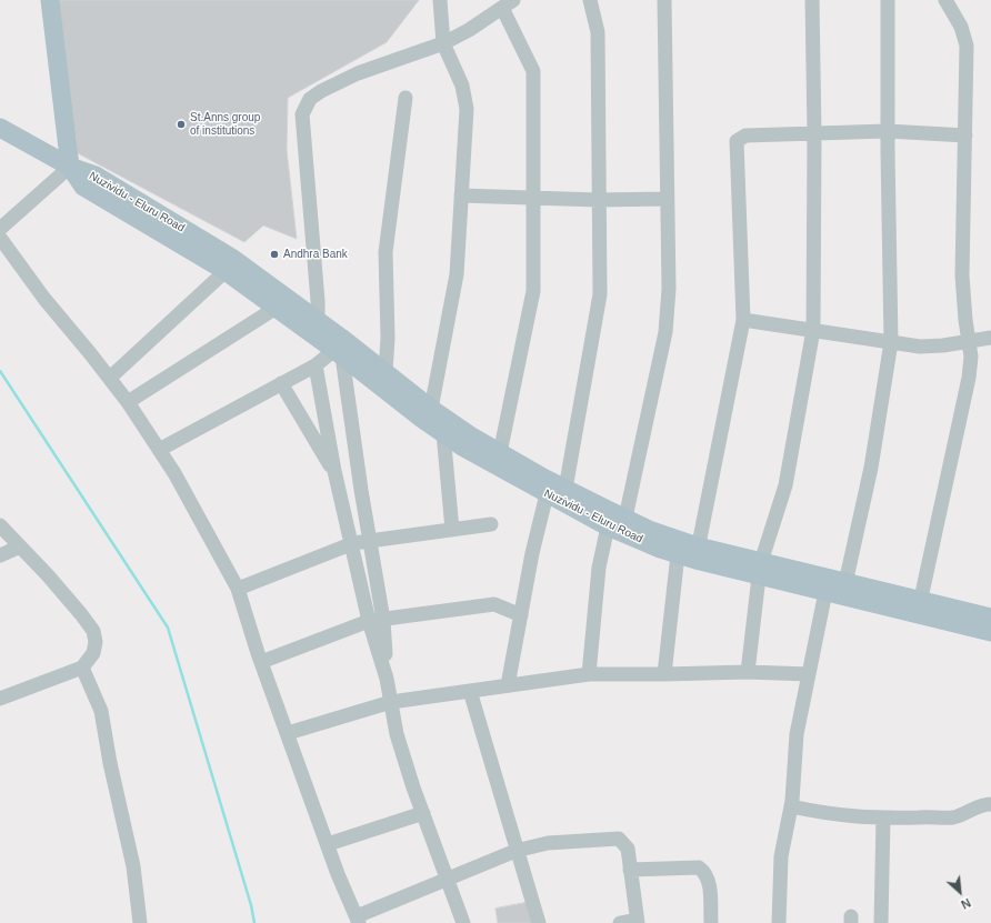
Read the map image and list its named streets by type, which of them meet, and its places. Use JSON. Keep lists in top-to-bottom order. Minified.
{"streets":{"main road":["Nuzividu - Eluru Road"]},"places":["St.Anns group of institutions","Andhra Bank"],"north":"bottom right"}
